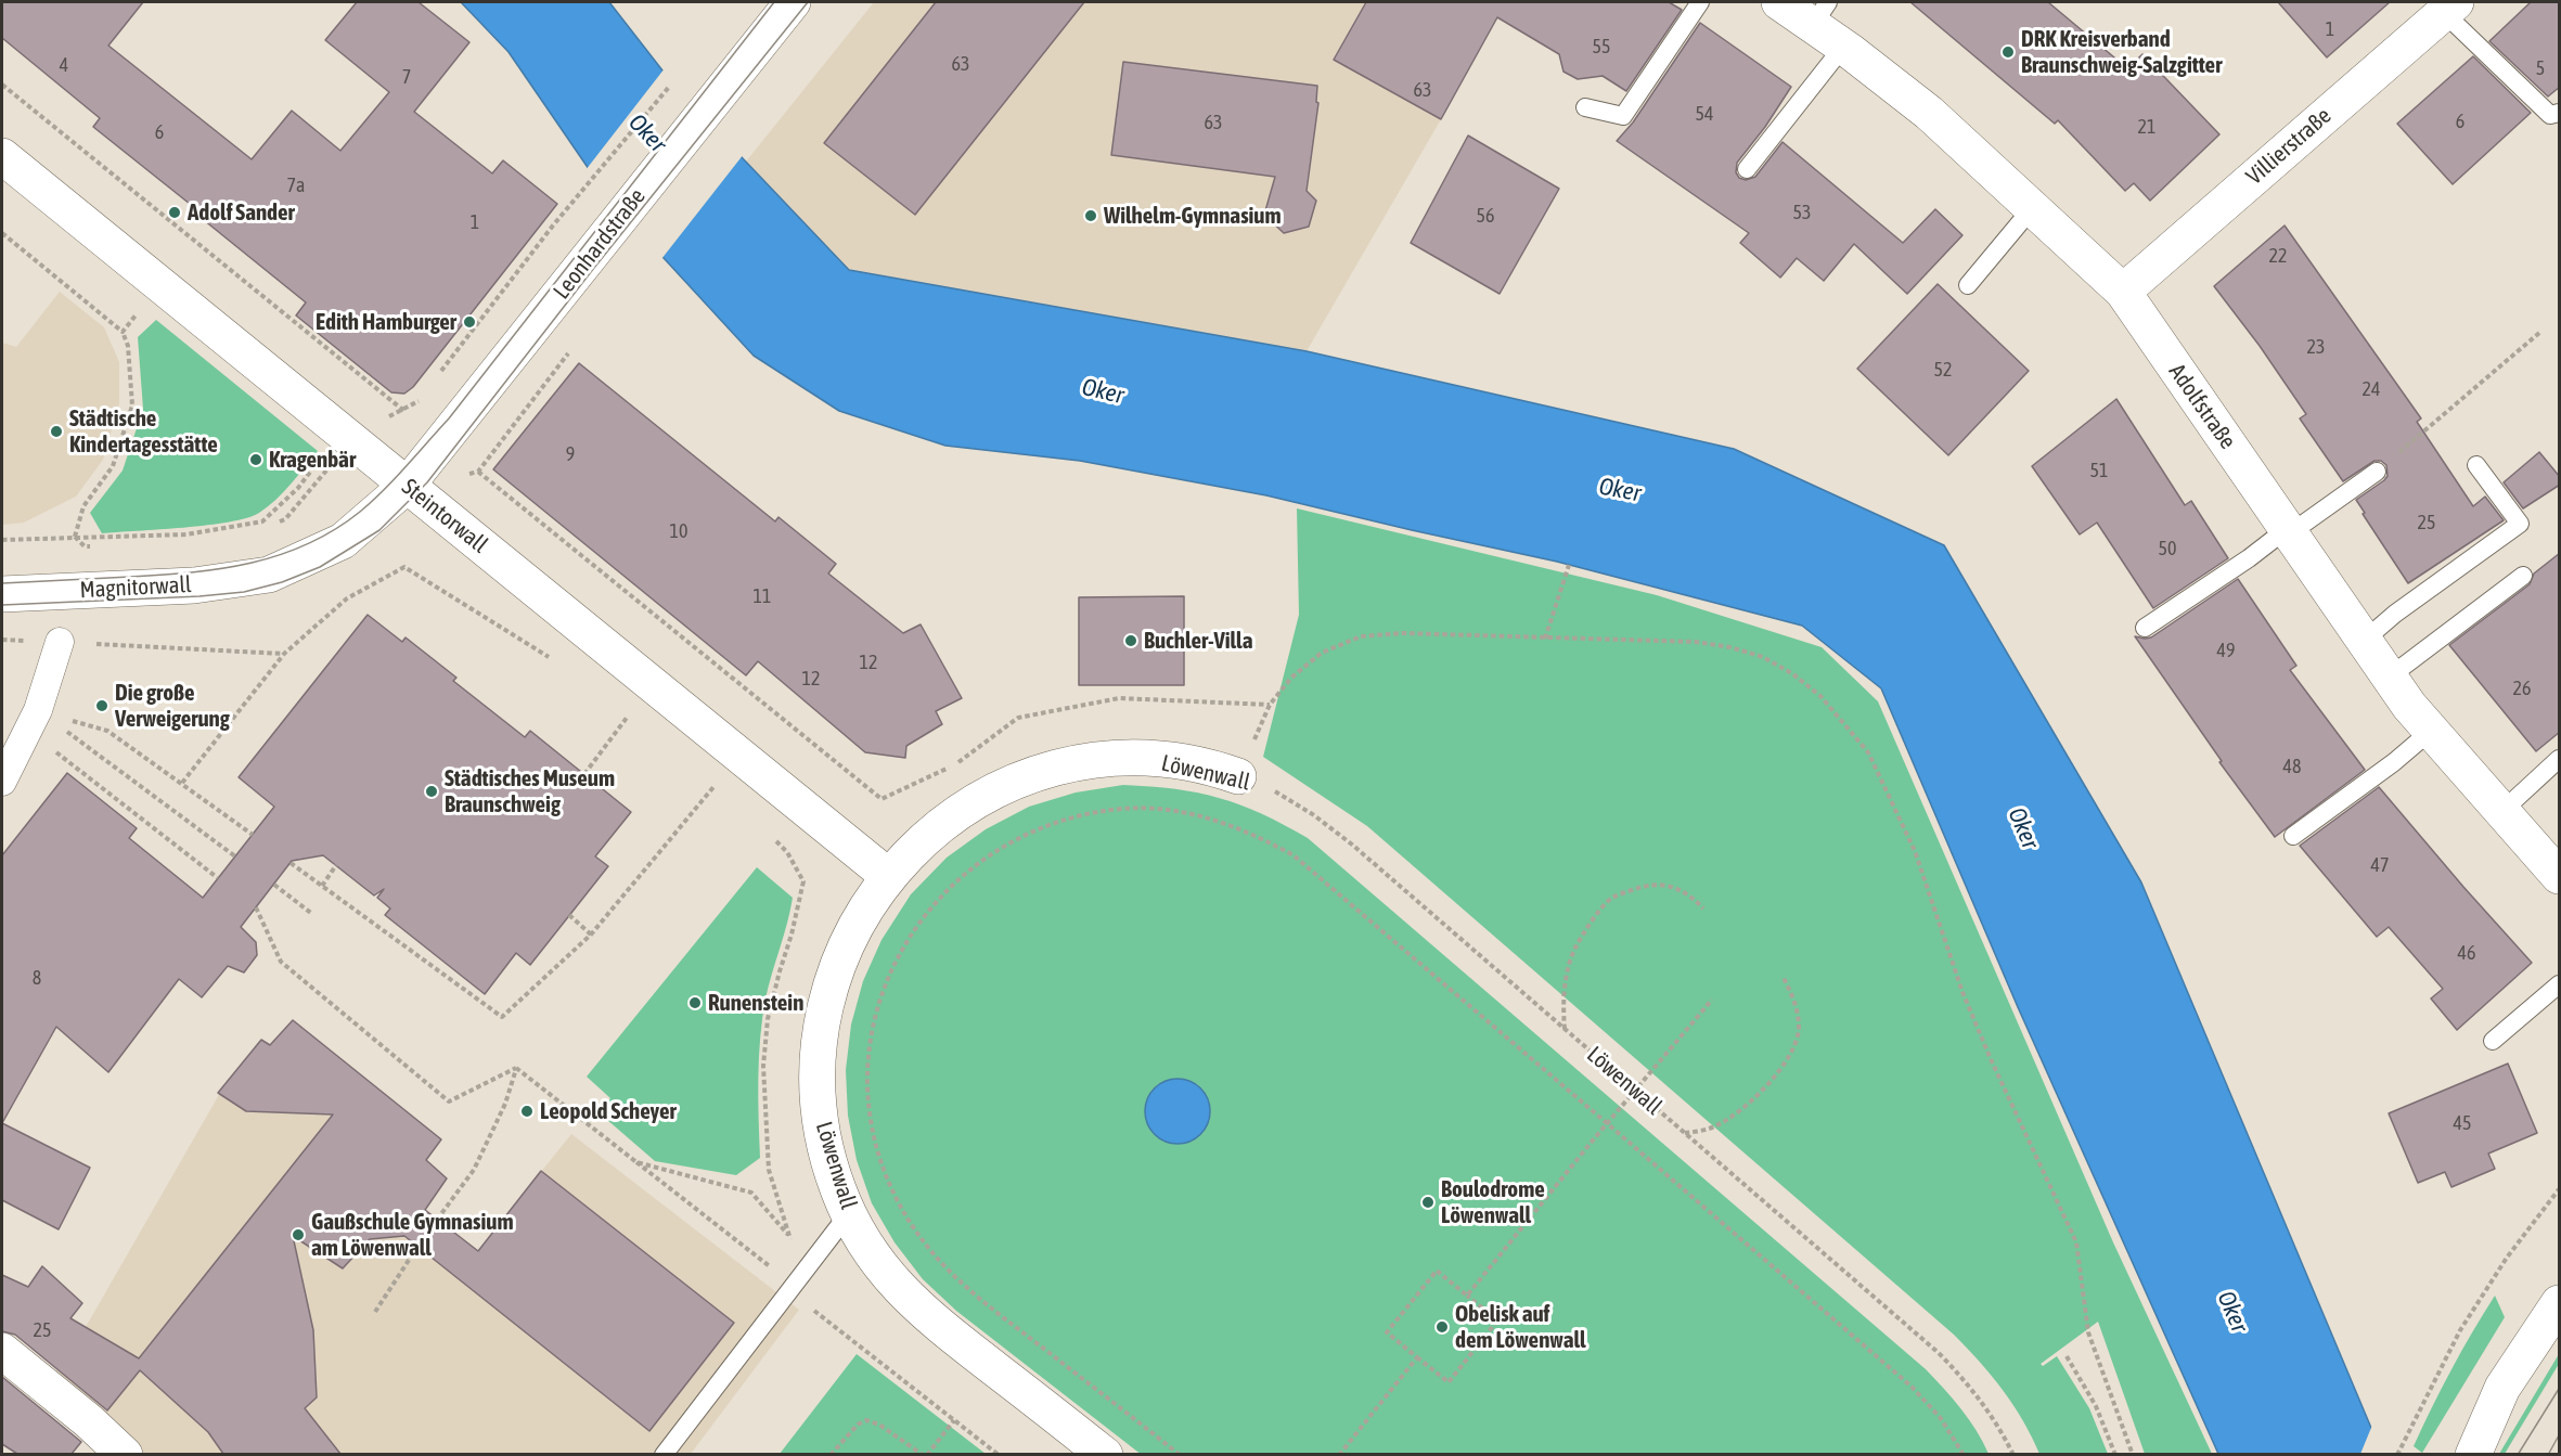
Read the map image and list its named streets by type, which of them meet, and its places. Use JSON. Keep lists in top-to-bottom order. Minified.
{"streets":{"street":["Villierstraße","Leonhardstraße","Adolfstraße","Steintorwall","Magnitorwall","Löwenwall"]},"crossings":[["Villierstraße","Adolfstraße"],["Leonhardstraße","Steintorwall"],["Leonhardstraße","Magnitorwall"],["Steintorwall","Löwenwall"]],"water":["Oker"],"places":["DRK Kreisverband Braunschweig-Salzgitter","Adolf Sander","Wilhelm-Gymnasium","Edith Hamburger","Städtische Kindertagesstätte","Kragenbär","Buchler-Villa","Die große Verweigerung","Städtisches Museum Braunschweig","Runenstein","Leopold Scheyer","Boulodrome Löwenwall","Gaußschule Gymnasium am Löwenwall","Obelisk auf dem Löwenwall"],"house_numbers":["1","55","63","4","5","7","63","54","6","63","21","6","7a","53","56","1","22","23","52","24","9","51","25","10","50","11","49","12","12","26","48","47","46","8","45","25"]}
